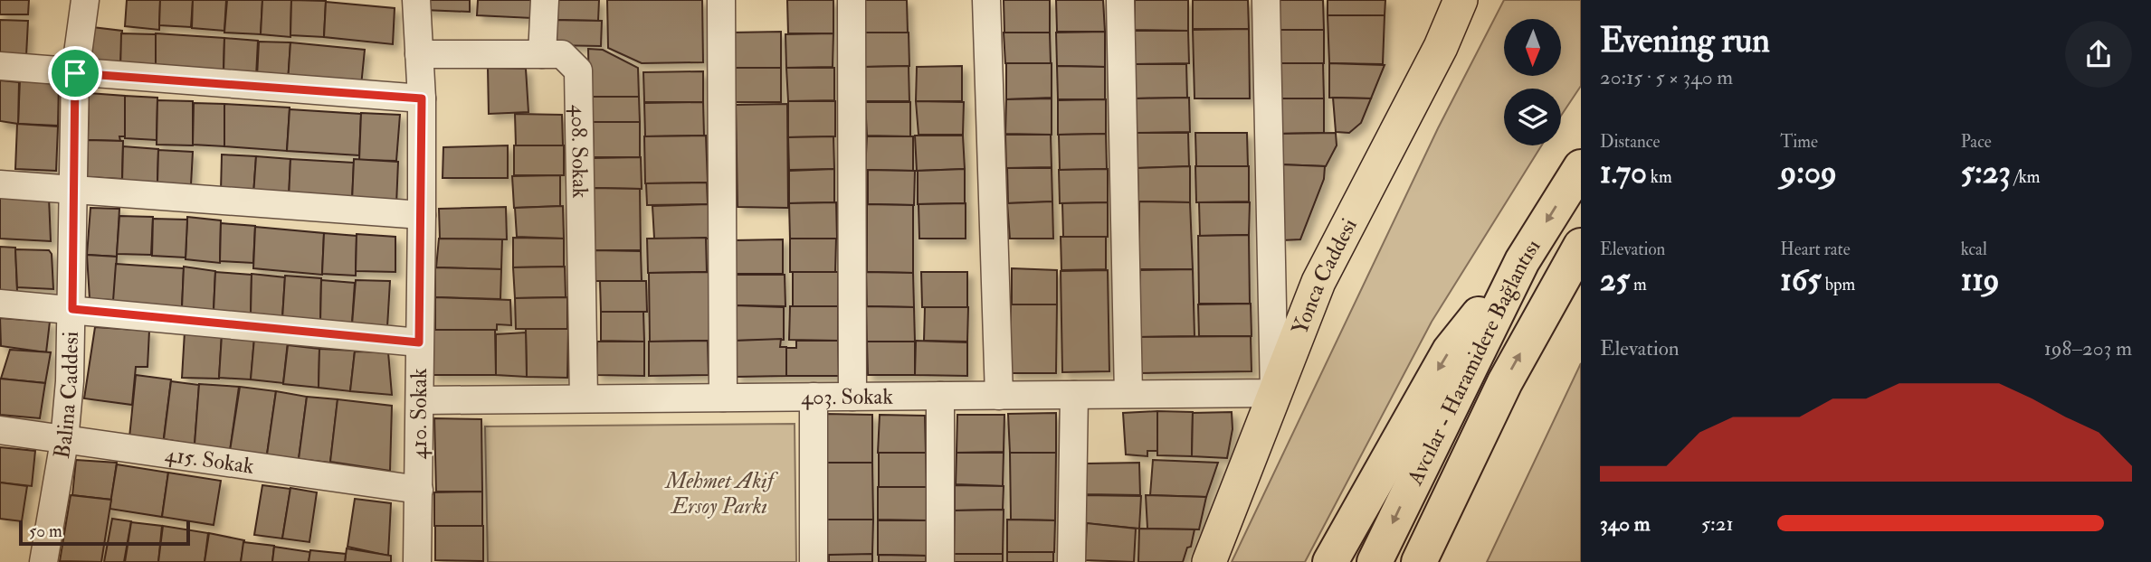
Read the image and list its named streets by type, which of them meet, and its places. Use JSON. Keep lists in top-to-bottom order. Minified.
{"streets":{"highway":["Avcılar - Haramidere Bağlantısı"],"main road":["Yonca Caddesi"],"street":["408. Sokak","Balina Caddesi","403. Sokak","410. Sokak","415. Sokak"]},"crossings":[["408. Sokak","403. Sokak"],["408. Sokak","410. Sokak"],["Yonca Caddesi","403. Sokak"],["Balina Caddesi","415. Sokak"],["403. Sokak","410. Sokak"],["410. Sokak","415. Sokak"]],"parks":["Mehmet Akif Ersoy Parkı"],"scale_bar":"50 m","north":"bottom","page":{"heading":["Evening run","20:15 · 5 × 340 m"],"stats":[["Distance","1.70 km"],["Time","9:09"],["Pace","5:23 /km"],["Elevation","25 m"],["Heart rate","165 bpm"],["kcal","119"]],"chart":["Elevation","198–203 m"],"list":[{"name":"340 m","note":"5:21"}],"scale":"50 m"}}
